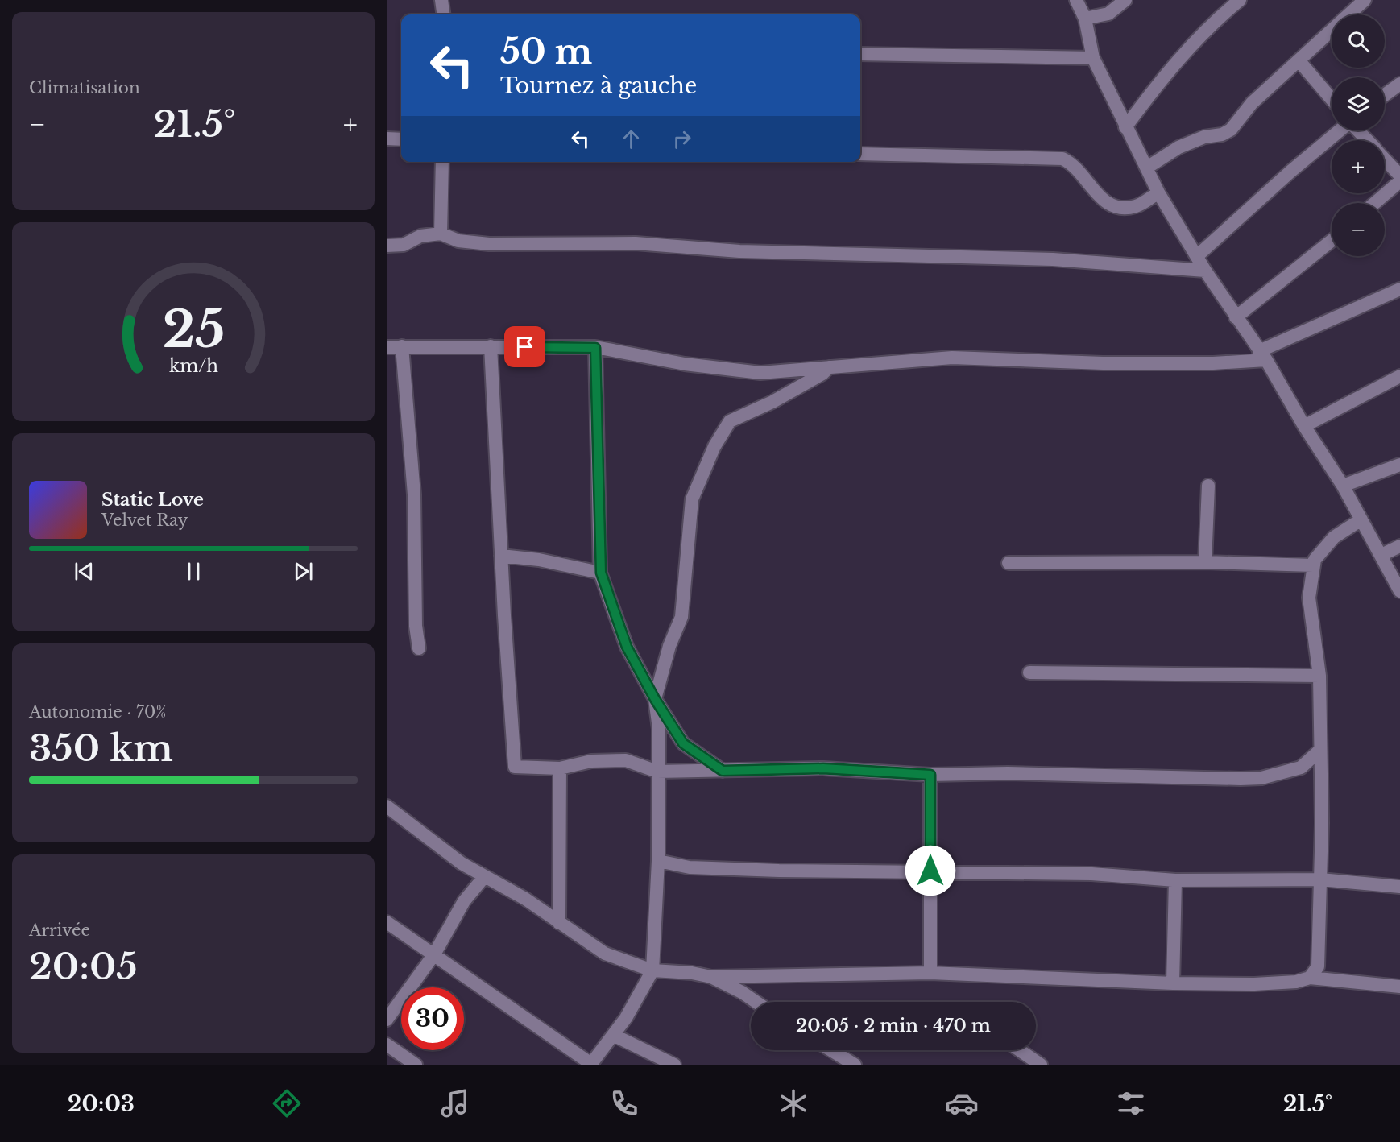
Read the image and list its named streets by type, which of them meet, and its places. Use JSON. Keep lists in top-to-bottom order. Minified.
{"page":{"tile":["Climatisation",["Autonomie · 70%","350 km"],["Arrivée","20:05"]],"map_buttons":["+","−"],"turn":["50 m","Tournez à gauche"],"heat":["−","21.5°","+"],"song":["Static Love","Velvet Ray"],"limit":"30","trip":"20:05 · 2 min · 470 m","tabs":["20:03","21.5°"],"gauge":["25","km/h"]}}
